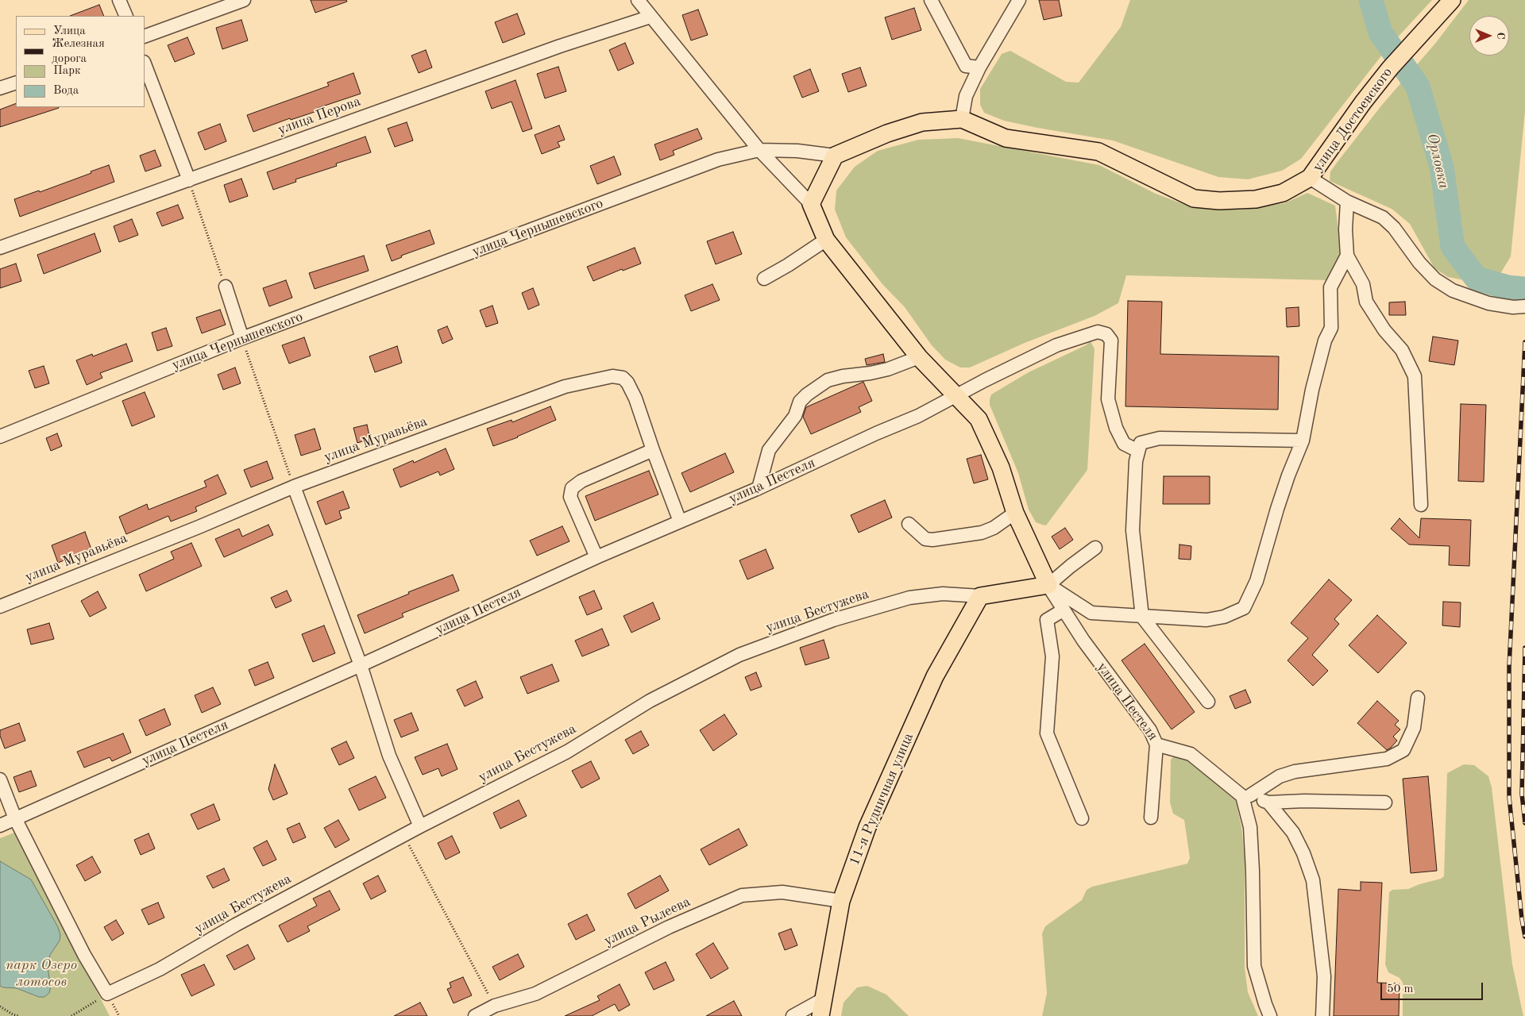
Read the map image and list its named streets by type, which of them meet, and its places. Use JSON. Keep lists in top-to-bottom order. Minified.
{"streets":{"main road":["улица Достоевского","улица Пестеля","11-я Рудничная улица"],"street":["улица Перова","улица Чернышевского","улица Муравьёва","улица Бестужева","улица Рылеева"]},"crossings":[["улица Муравьёва","улица Пестеля"],["улица Бестужева","11-я Рудничная улица"],["11-я Рудничная улица","улица Рылеева"]],"water":["Орловка"],"parks":["парк Озеро лотосов"],"legend":["Улица","Железная дорога","Парк","Вода"],"scale_bar":"50 m","north":"right"}
